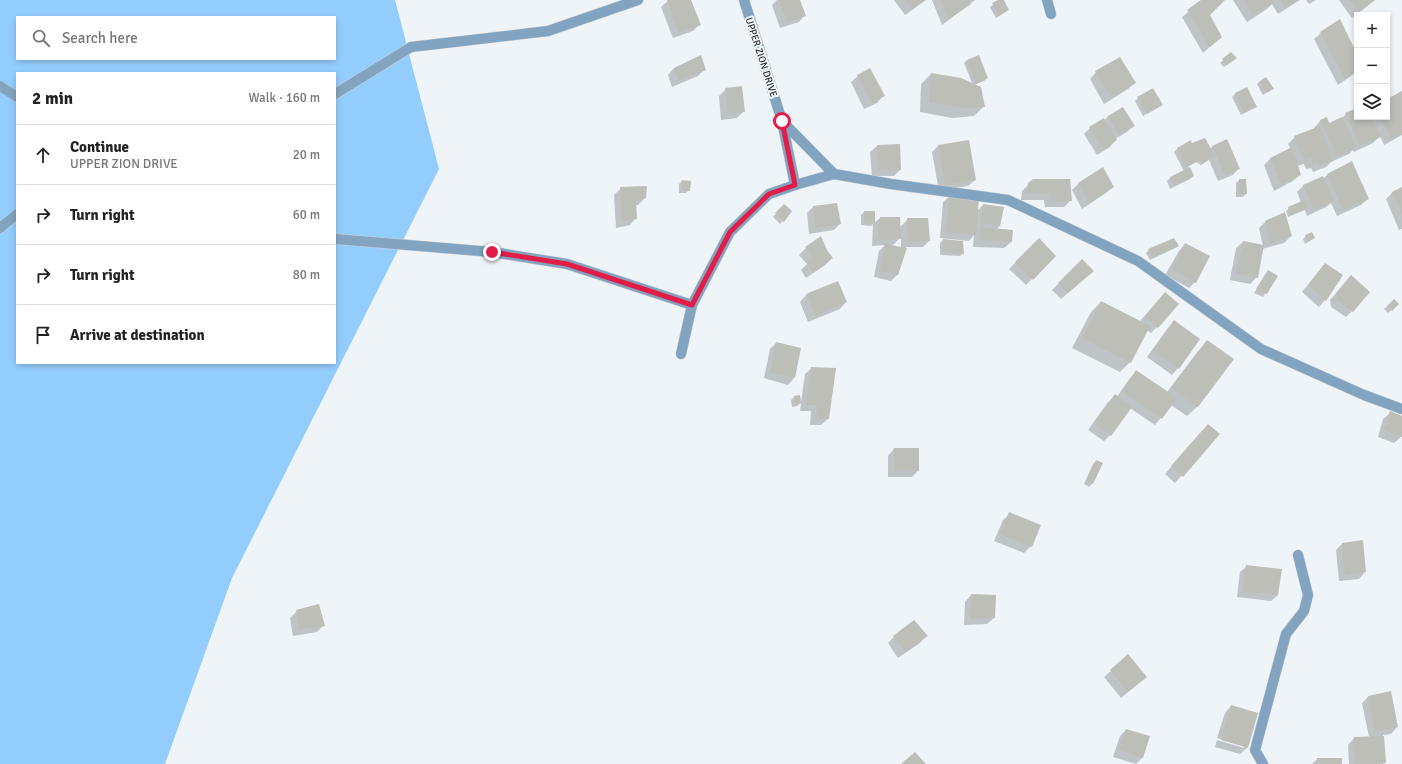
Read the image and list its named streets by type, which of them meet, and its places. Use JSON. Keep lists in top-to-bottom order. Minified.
{"streets":{"street":["UPPER ZION DRIVE"]},"page":{"map_buttons":["+","−"],"search":"Search here","heading":["2 min","Walk · 160 m"],"list":[["Continue","UPPER ZION DRIVE","20 m"],["Turn right","60 m"],["Turn right","80 m"],"Arrive at destination"]}}
